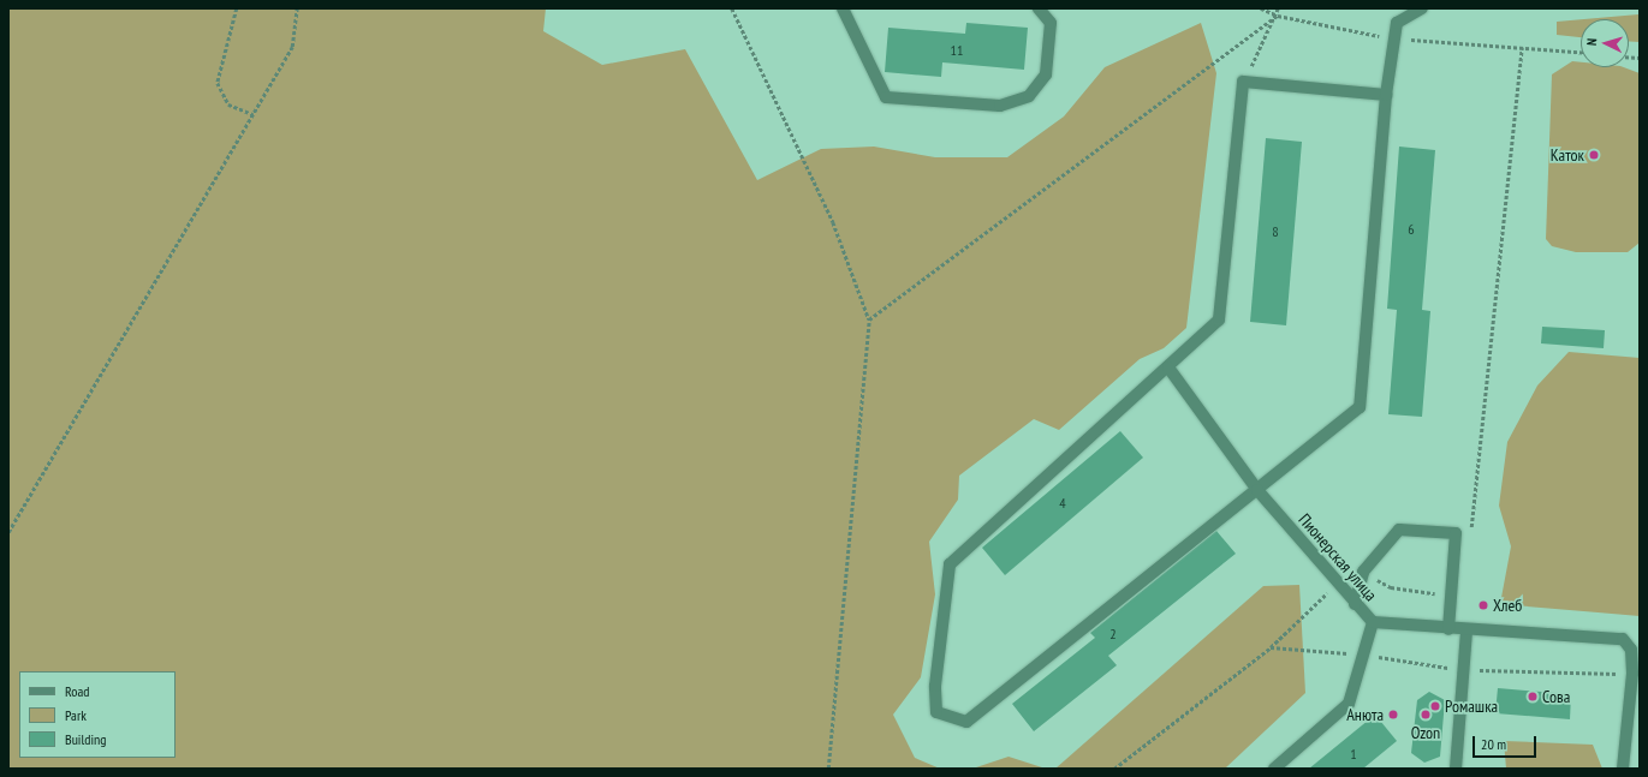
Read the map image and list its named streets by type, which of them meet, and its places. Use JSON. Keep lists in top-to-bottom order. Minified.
{"streets":{"street":["Пионерская улица"]},"places":["Каток","Хлеб","Сова","Ромашка","Анюта","Ozon"],"house_numbers":["11","6","8","4","2","1"],"legend":["Road","Park","Building"],"scale_bar":"20 m","north":"left"}
